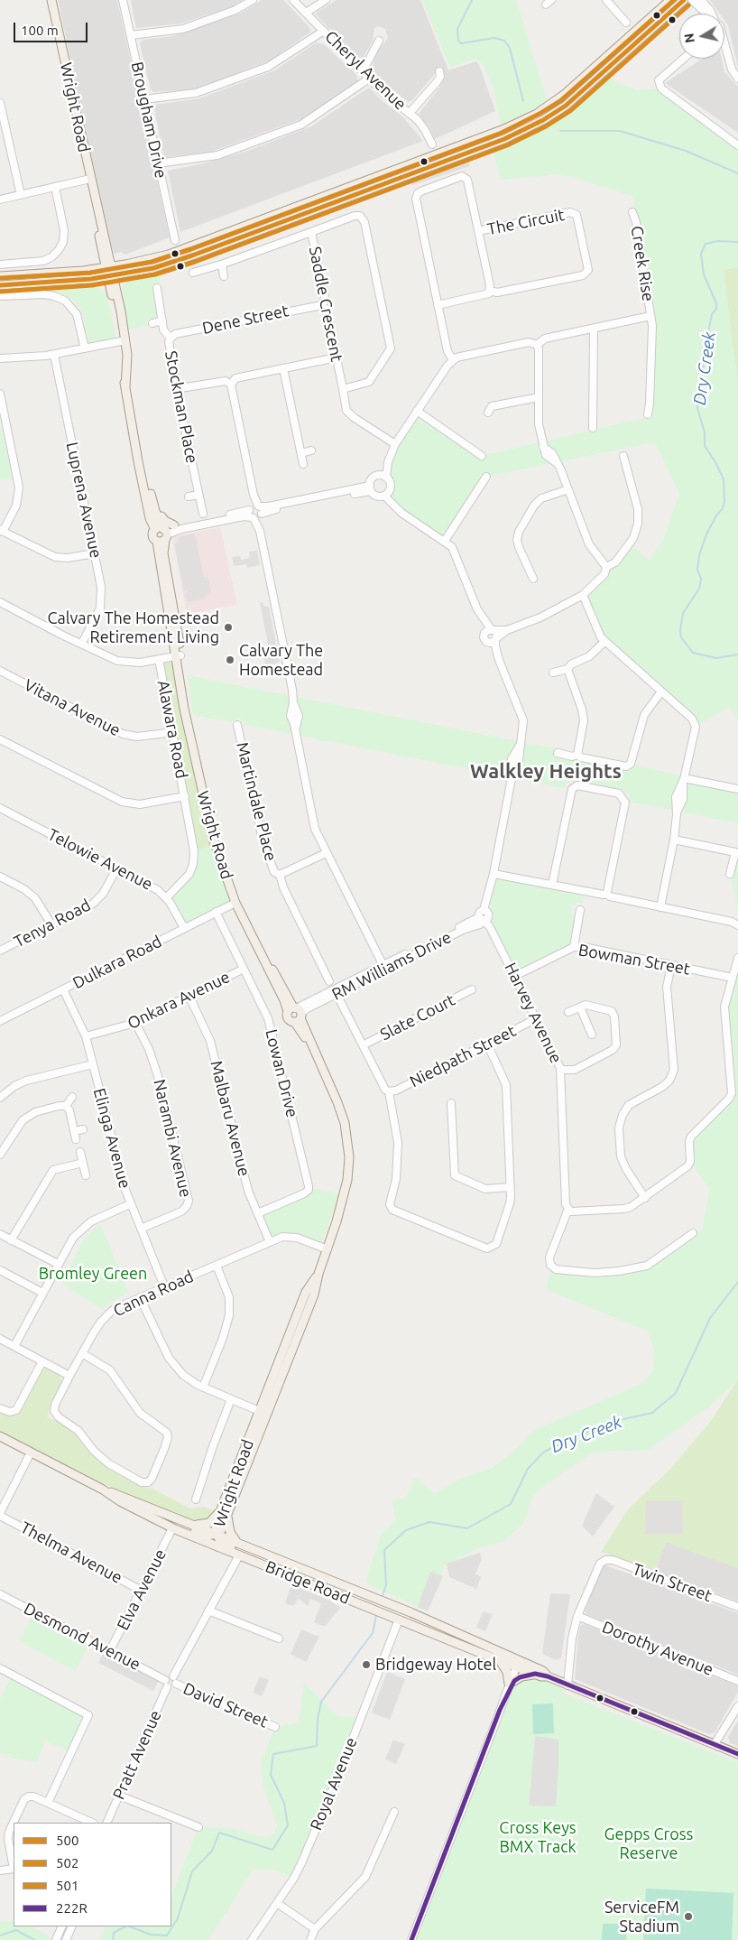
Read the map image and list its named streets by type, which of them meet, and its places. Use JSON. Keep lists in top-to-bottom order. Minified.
{"streets":{"main road":["Wright Road","Bridge Road"],"street":["Cheryl Avenue","Brougham Drive","The Circuit","Creek Rise","Saddle Crescent","Dene Street","Stockman Place","Luprena Avenue","Vitana Avenue","Alawara Road","Martindale Place","Telowie Avenue","Tenya Road","Bowman Street","Dulkara Road","RM Williams Drive","Onkara Avenue","Harvey Avenue","Slate Court","Niedpath Street","Lowan Drive","Malbaru Avenue","Elinga Avenue","Narambi Avenue","Canna Road","Thelma Avenue","Twin Street","Elva Avenue","Desmond Avenue","Dorothy Avenue","David Street","Pratt Avenue","Royal Avenue"]},"crossings":[["Wright Road","Dulkara Road"],["Wright Road","RM Williams Drive"],["Wright Road","Canna Road"],["Wright Road","Bridge Road"],["Saddle Crescent","Dene Street"],["Dene Street","Stockman Place"],["Vitana Avenue","Alawara Road"],["Alawara Road","Telowie Avenue"],["Telowie Avenue","Tenya Road"],["Telowie Avenue","Dulkara Road"],["Bowman Street","Harvey Avenue"],["Dulkara Road","Lowan Drive"],["Dulkara Road","Elinga Avenue"],["RM Williams Drive","Harvey Avenue"],["Onkara Avenue","Lowan Drive"],["Onkara Avenue","Malbaru Avenue"],["Onkara Avenue","Elinga Avenue"],["Onkara Avenue","Narambi Avenue"],["Harvey Avenue","Niedpath Street"],["Lowan Drive","Malbaru Avenue"],["Malbaru Avenue","Canna Road"],["Elinga Avenue","Narambi Avenue"],["Elinga Avenue","Canna Road"],["Thelma Avenue","Elva Avenue"],["Bridge Road","Elva Avenue"],["Bridge Road","Royal Avenue"],["Twin Street","Dorothy Avenue"],["Elva Avenue","Desmond Avenue"],["Desmond Avenue","Pratt Avenue"]],"districts":["Walkley Heights"],"water":["Dry Creek"],"parks":["Bromley Green","Cross Keys BMX Track","Gepps Cross Reserve"],"places":["Calvary The Homestead Retirement Living","Calvary The Homestead","Bridgeway Hotel","ServiceFM Stadium"],"lines":["transit line 500","transit line 501","transit line 502","transit line 222R"],"legend":["500","502","501","222R"],"scale_bar":"100 m","north":"left"}
